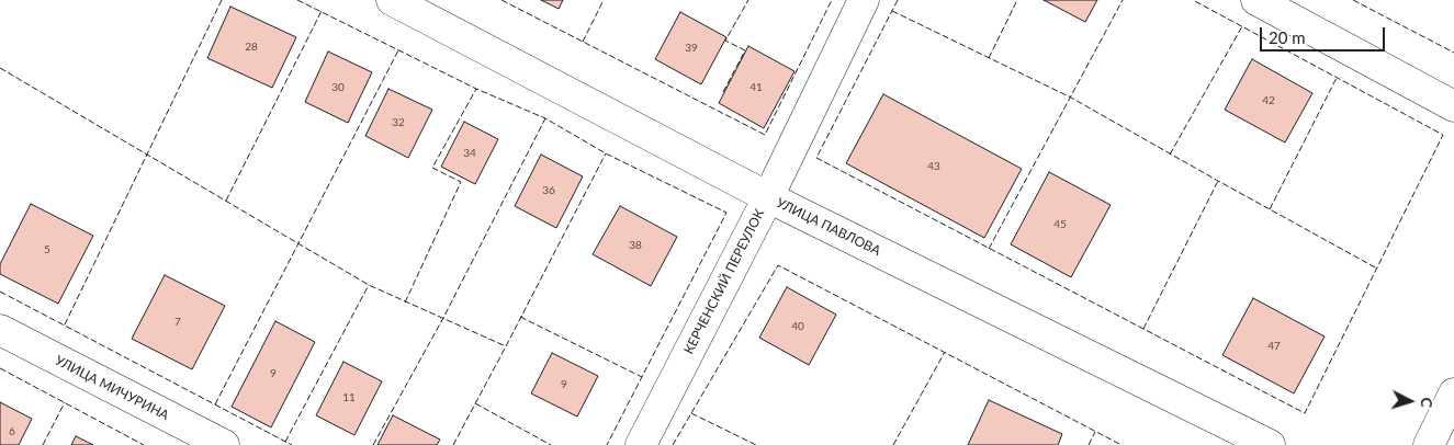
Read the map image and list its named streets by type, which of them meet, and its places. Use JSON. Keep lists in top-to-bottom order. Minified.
{"streets":{"street":["УЛИЦА ПАВЛОВА","КЕРЧЕНСКИЙ ПЕРЕУЛОК","УЛИЦА МИЧУРИНА"]},"crossings":[["УЛИЦА ПАВЛОВА","КЕРЧЕНСКИЙ ПЕРЕУЛОК"]],"house_numbers":["28","39","30","41","42","32","34","43","36","45","38","5","7","40","47","9","9","11","6"],"scale_bar":"20 m","north":"right"}
